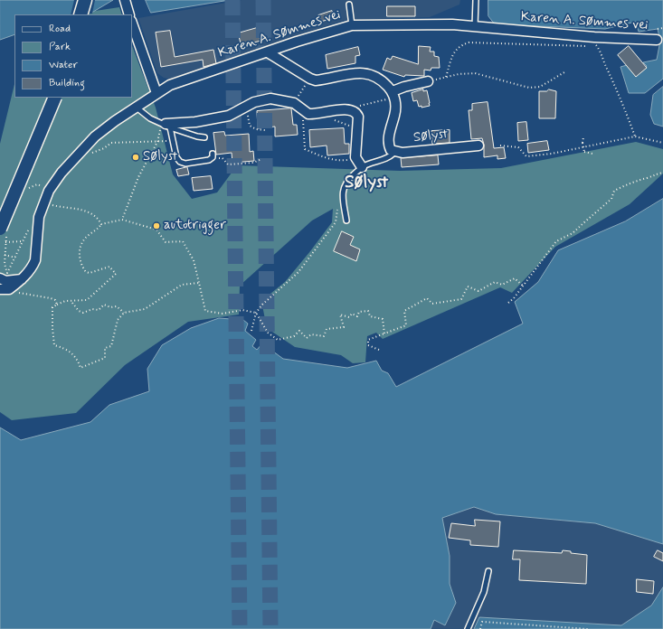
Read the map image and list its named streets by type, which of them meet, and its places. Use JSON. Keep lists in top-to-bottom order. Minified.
{"streets":{"street":["Karen A. Sømmes vei","Sølyst"]},"districts":["Sølyst"],"places":["Sølyst","autotrigger"],"legend":["Road","Park","Water","Building"]}
